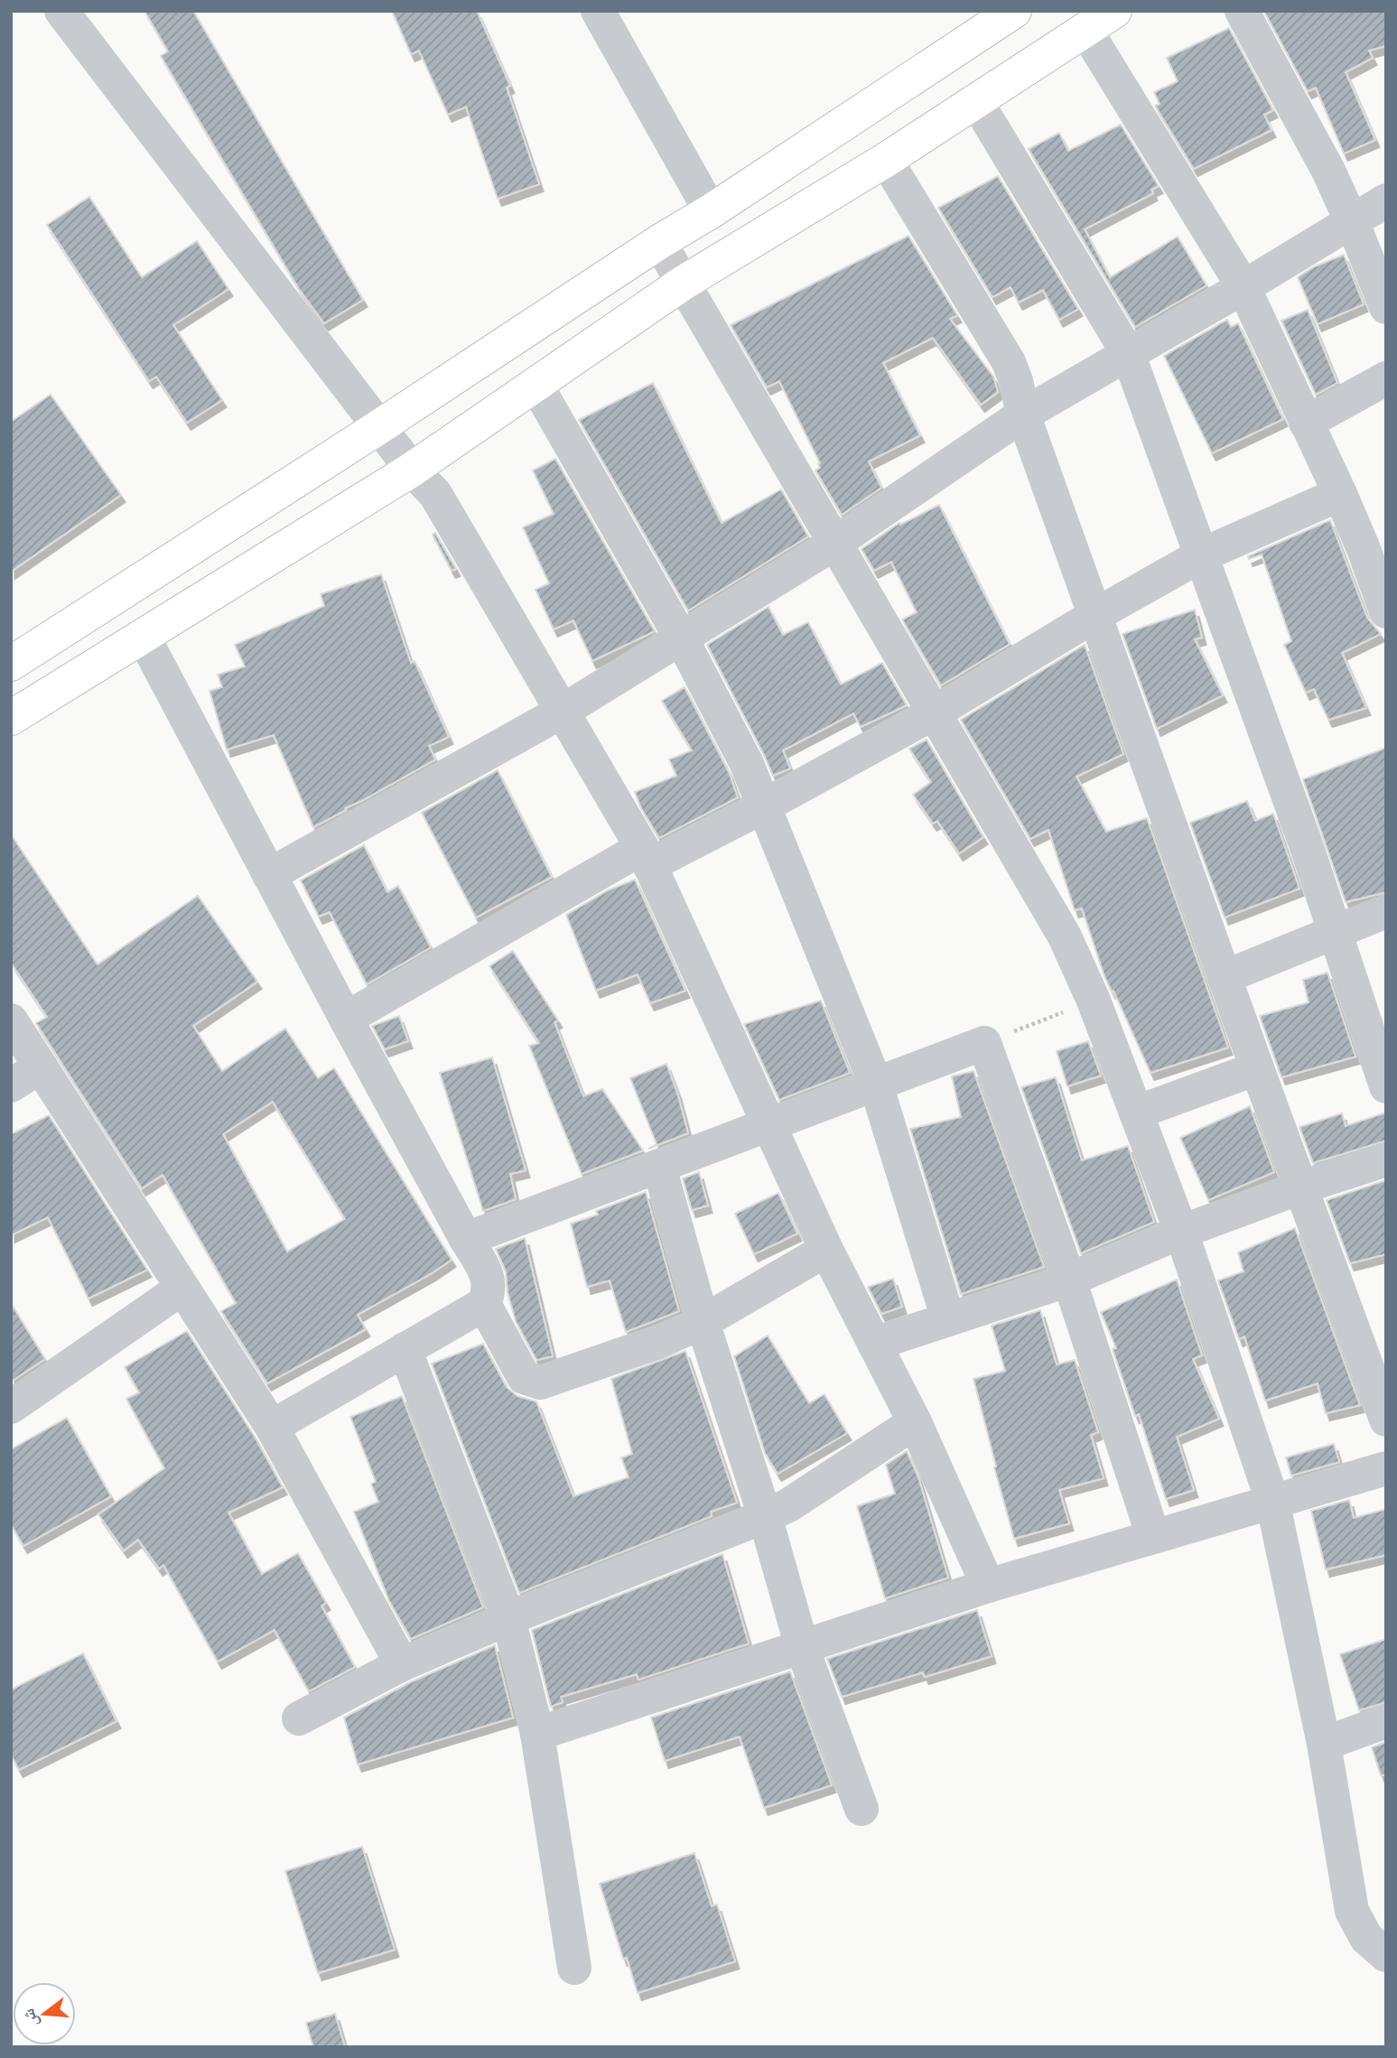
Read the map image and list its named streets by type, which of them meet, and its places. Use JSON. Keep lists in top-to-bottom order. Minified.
{"north":"left"}
